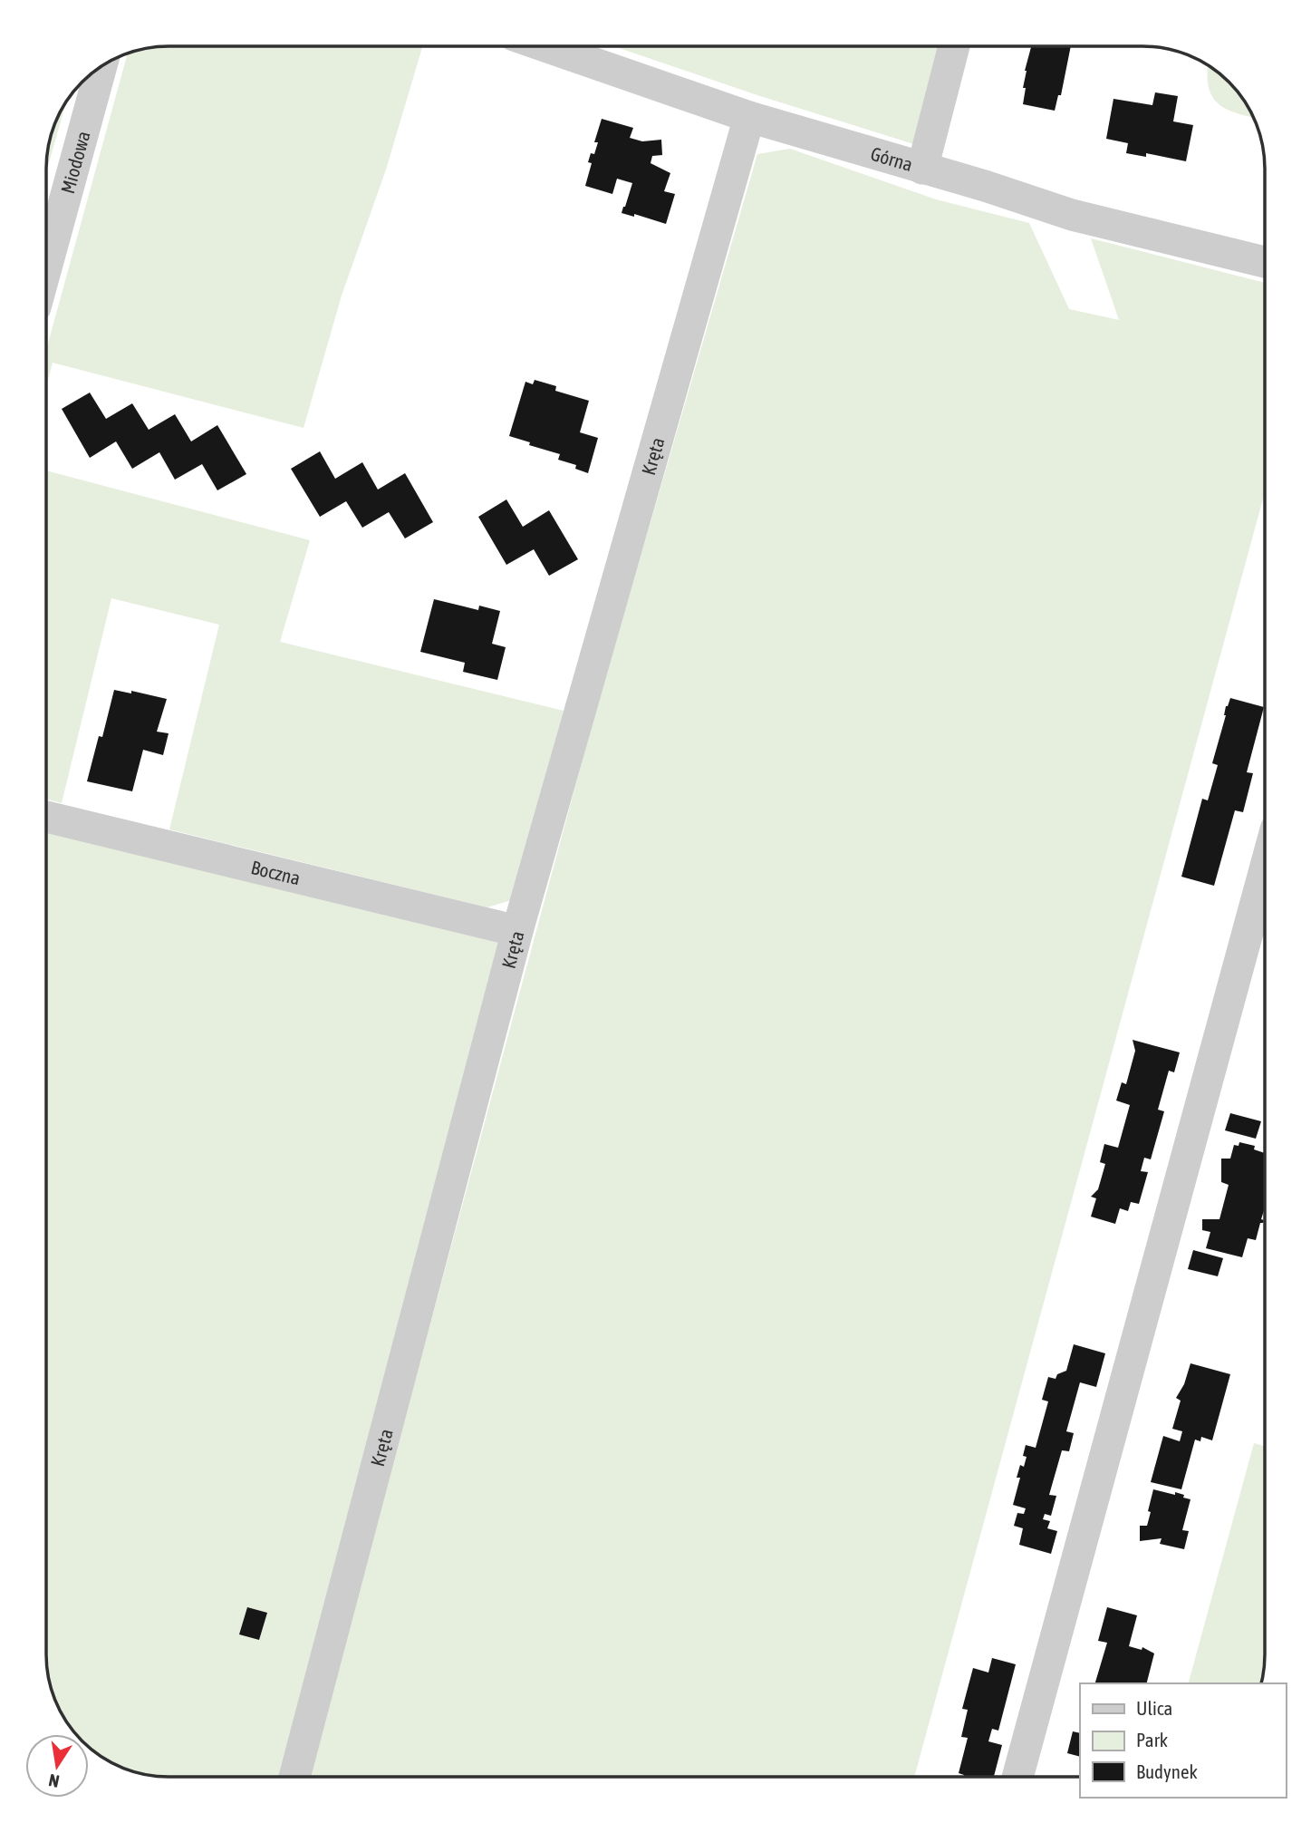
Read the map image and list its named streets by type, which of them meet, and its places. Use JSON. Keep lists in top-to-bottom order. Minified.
{"streets":{"street":["Górna","Miodowa","Kręta","Boczna"]},"crossings":[["Górna","Kręta"],["Kręta","Boczna"]],"legend":["Ulica","Park","Budynek"],"north":"bottom"}
